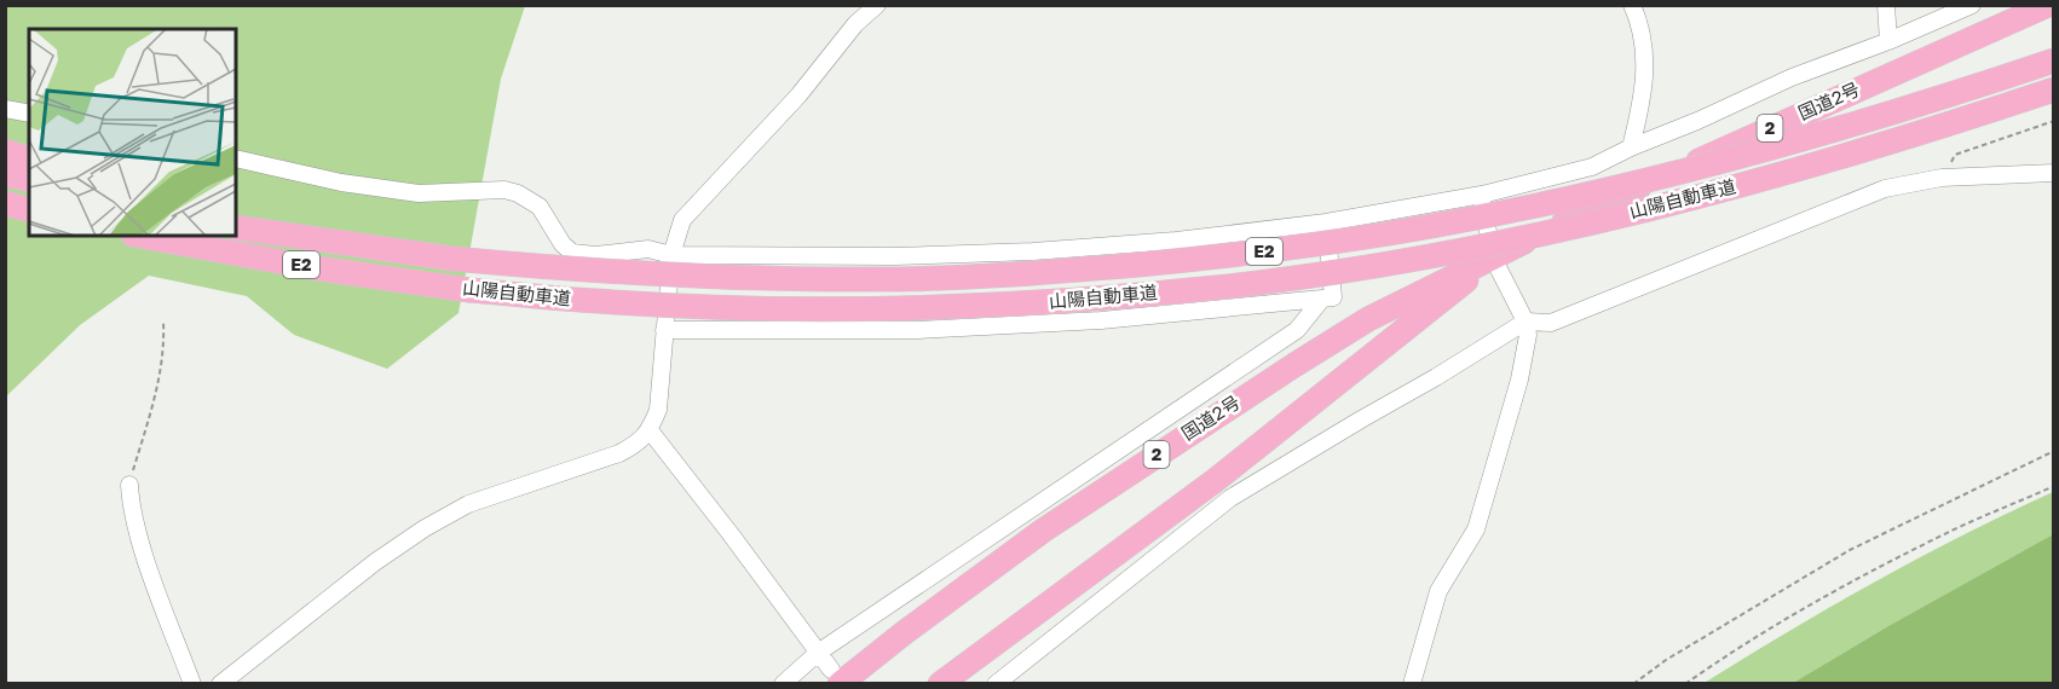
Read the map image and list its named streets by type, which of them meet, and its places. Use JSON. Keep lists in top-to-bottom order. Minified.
{"streets":{"highway":["国道2号","2","山陽自動車道","E2"]}}
